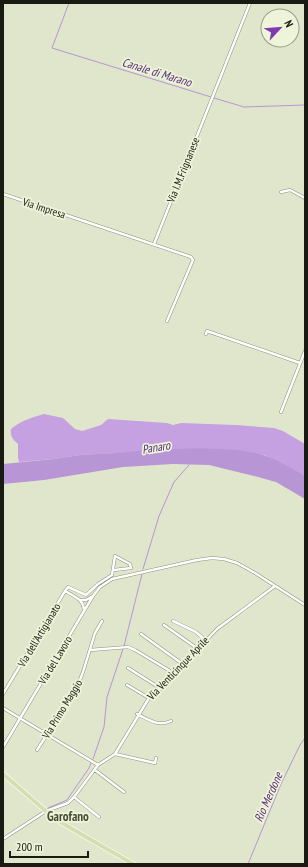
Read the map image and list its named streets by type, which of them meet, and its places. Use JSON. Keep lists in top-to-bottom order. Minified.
{"streets":{"street":["Via I.M.Frignanese","Via Impresa","Via dell'Artigianato","Via del Lavoro","Via Venticinque Aprile","Via Primo Maggio"]},"crossings":[["Via I.M.Frignanese","Via Impresa"],["Via del Lavoro","Via Venticinque Aprile"]],"districts":["Garofano"],"water":["Canale di Marano","Panaro","Rio Merdone"],"scale_bar":"200 m","north":"top right"}
